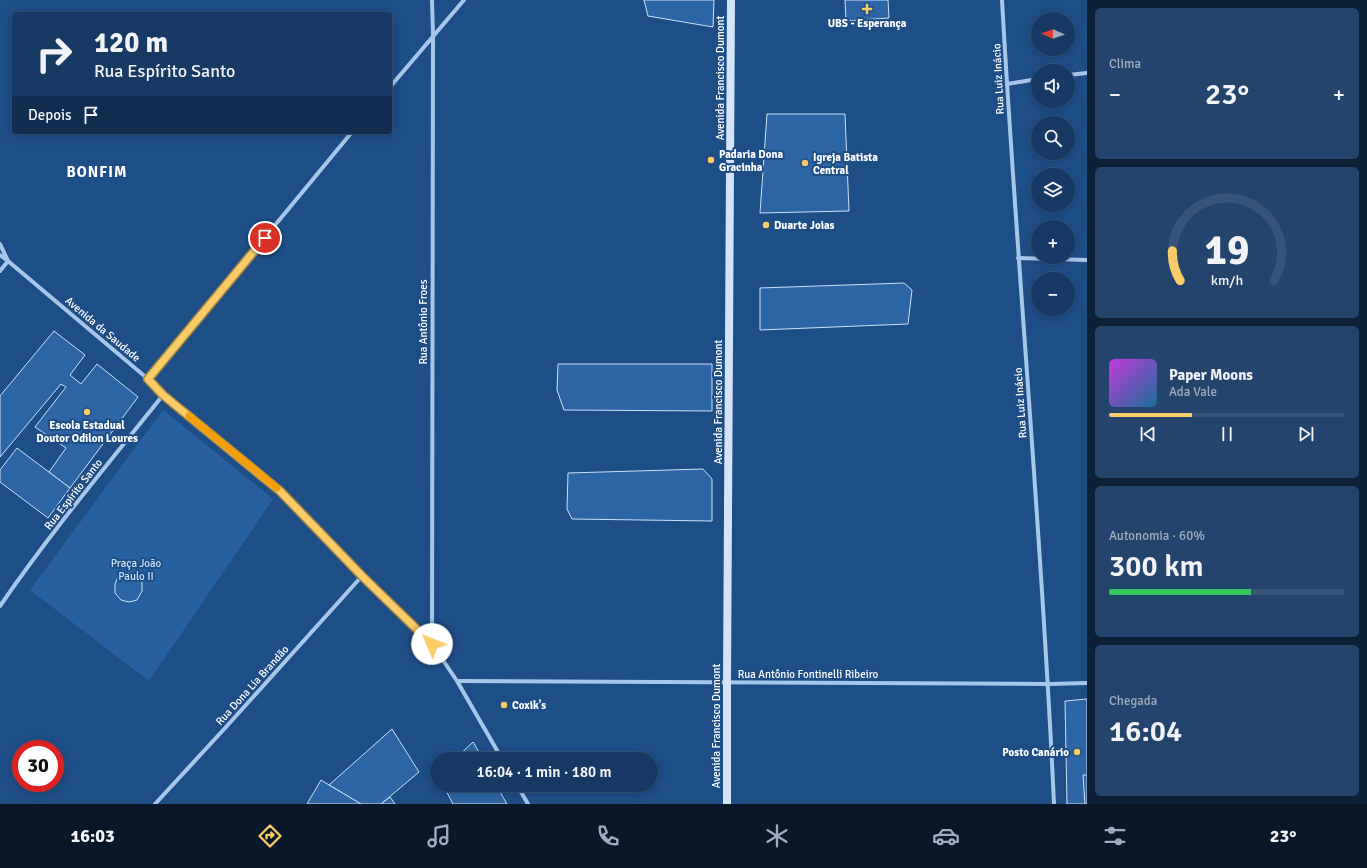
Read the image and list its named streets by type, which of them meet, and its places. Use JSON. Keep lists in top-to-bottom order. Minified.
{"streets":{"street":["Avenida Francisco Dumont","Rua Luiz Inácio","Rua Antônio Froes","Avenida da Saudade","Rua Espírito Santo","Rua Antônio Fontinelli Ribeiro","Rua Dona Lia Brandão"]},"crossings":[["Avenida Francisco Dumont","Rua Antônio Fontinelli Ribeiro"],["Rua Luiz Inácio","Rua Antônio Fontinelli Ribeiro"],["Rua Antônio Froes","Avenida da Saudade"],["Avenida da Saudade","Rua Espírito Santo"],["Avenida da Saudade","Rua Antônio Fontinelli Ribeiro"],["Avenida da Saudade","Rua Dona Lia Brandão"]],"districts":["BONFIM"],"parks":["Praça João Paulo II"],"places":{"health":["UBS - Esperança"],"other":["Padaria Dona Gracinha","Igreja Batista Central","Duarte Joias","Escola Estadual Doutor Odilon Loures","Coxik's","Posto Canário"]},"north":"left","page":{"tile":["Clima",["Autonomia · 60%","300 km"],["Chegada","16:04"]],"map_buttons":["+","−"],"turn":["120 m","Rua Espírito Santo"],"heat":["−","23°","+"],"then":"Depois","song":["Paper Moons","Ada Vale"],"limit":"30","trip":"16:04 · 1 min · 180 m","tabs":["16:03","23°"],"gauge":["19","km/h"]}}
